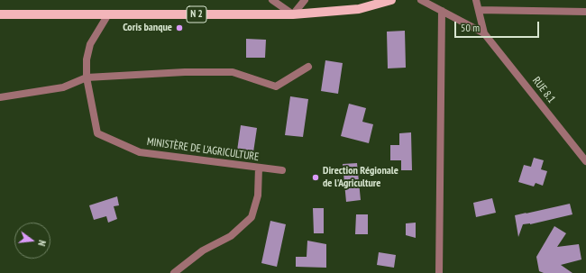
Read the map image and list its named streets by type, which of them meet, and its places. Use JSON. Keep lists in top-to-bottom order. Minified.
{"streets":{"main road":["N 2"],"street":["RUE 8.1","MINISTÈRE DE L'AGRICULTURE"]},"crossings":[["N 2","MINISTÈRE DE L'AGRICULTURE"]],"places":["Coris banque","Direction Régionale de l'Agriculture"],"scale_bar":"50 m","north":"right"}
